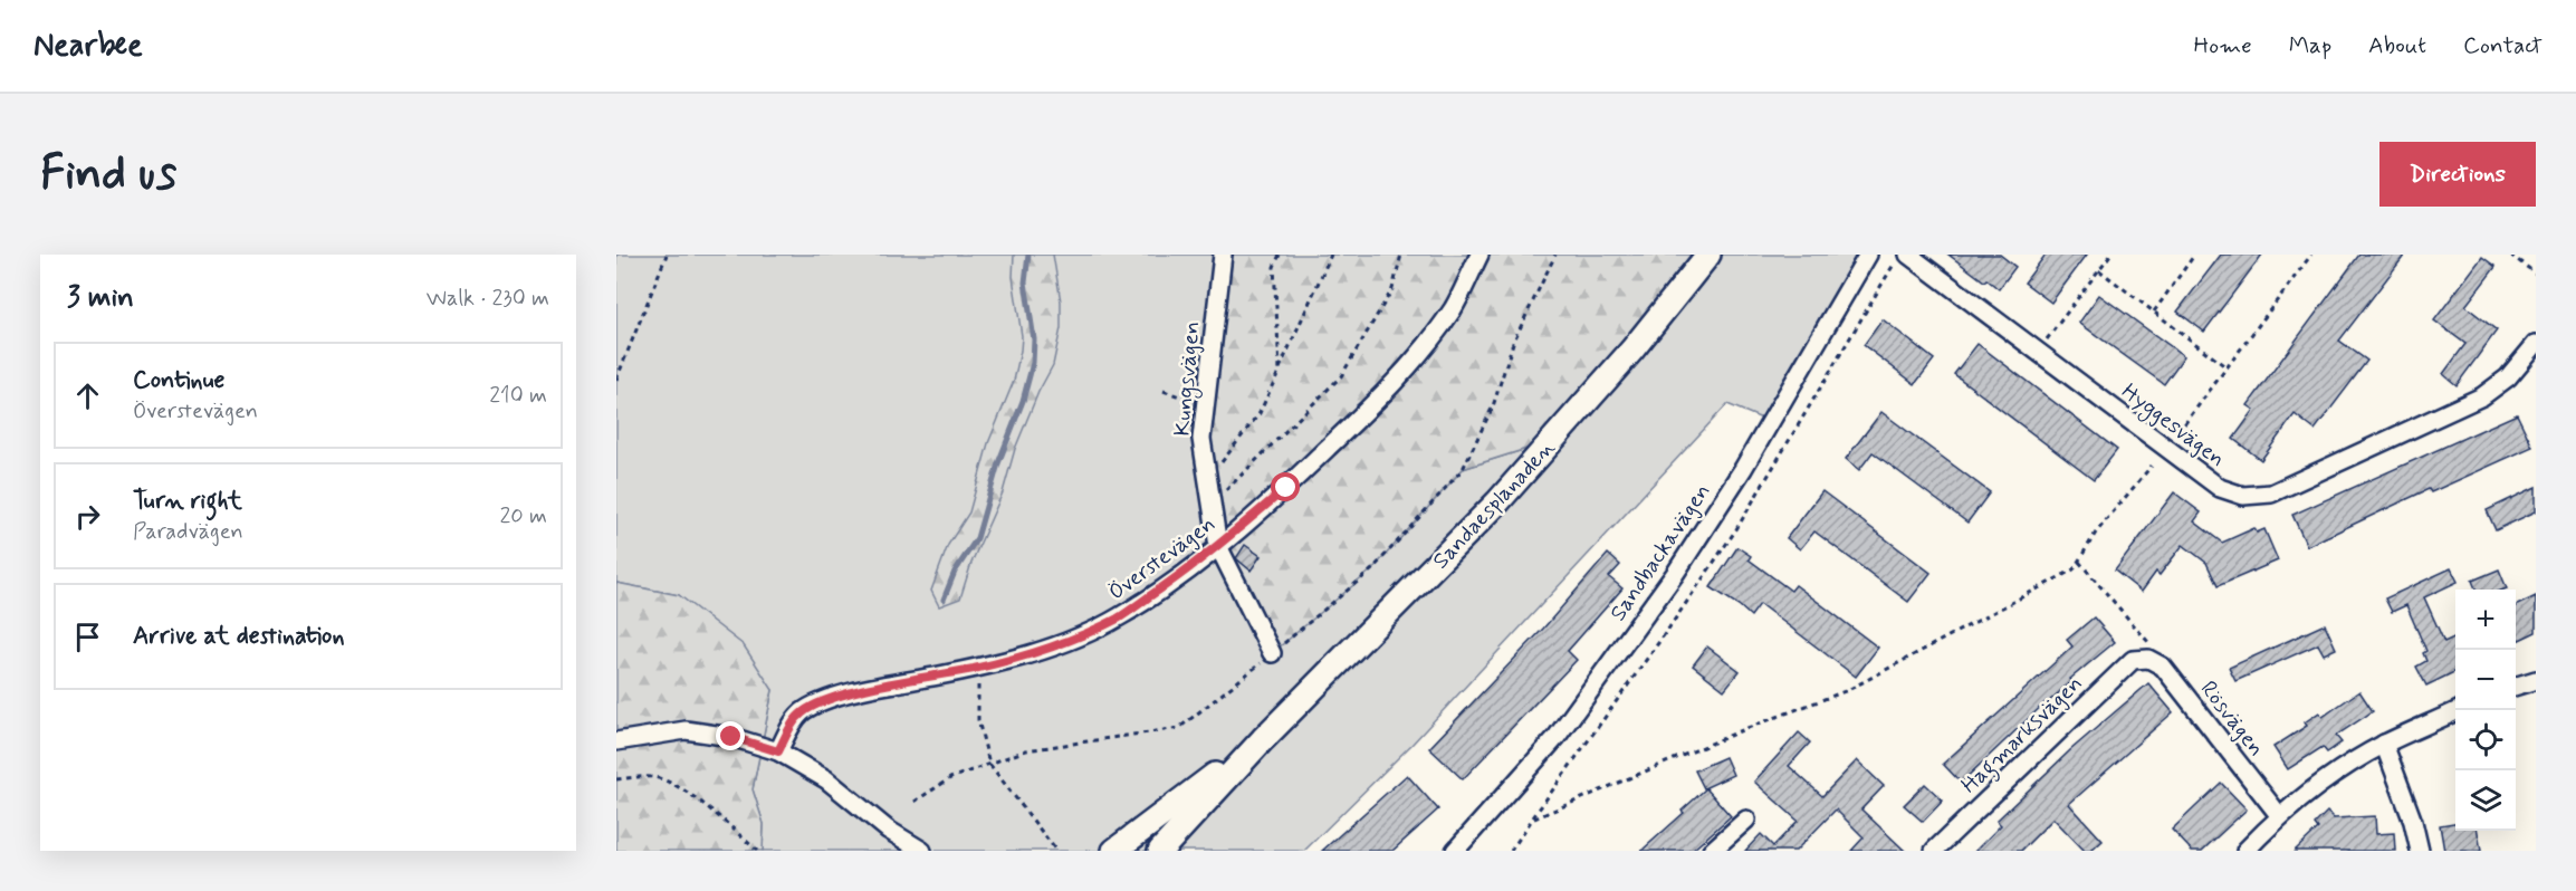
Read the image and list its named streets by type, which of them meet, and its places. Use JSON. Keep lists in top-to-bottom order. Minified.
{"streets":{"main road":["Sandaesplanaden"],"street":["Kungsvägen","Hyggesvägen","Sandbackavägen","Överstevägen","Rösvägen","Hagmarksvägen"]},"crossings":[["Kungsvägen","Överstevägen"],["Rösvägen","Hagmarksvägen"]],"page":{"header":"Nearbee","nav":["Home","Map","About","Contact"],"buttons":"Directions","title":"Find us","heading":["3 min","Walk · 230 m"],"list":[["Continue","Överstevägen","210 m"],["Turn right","Paradvägen","20 m"],"Arrive at destination"],"map_buttons":["+","−"]}}
